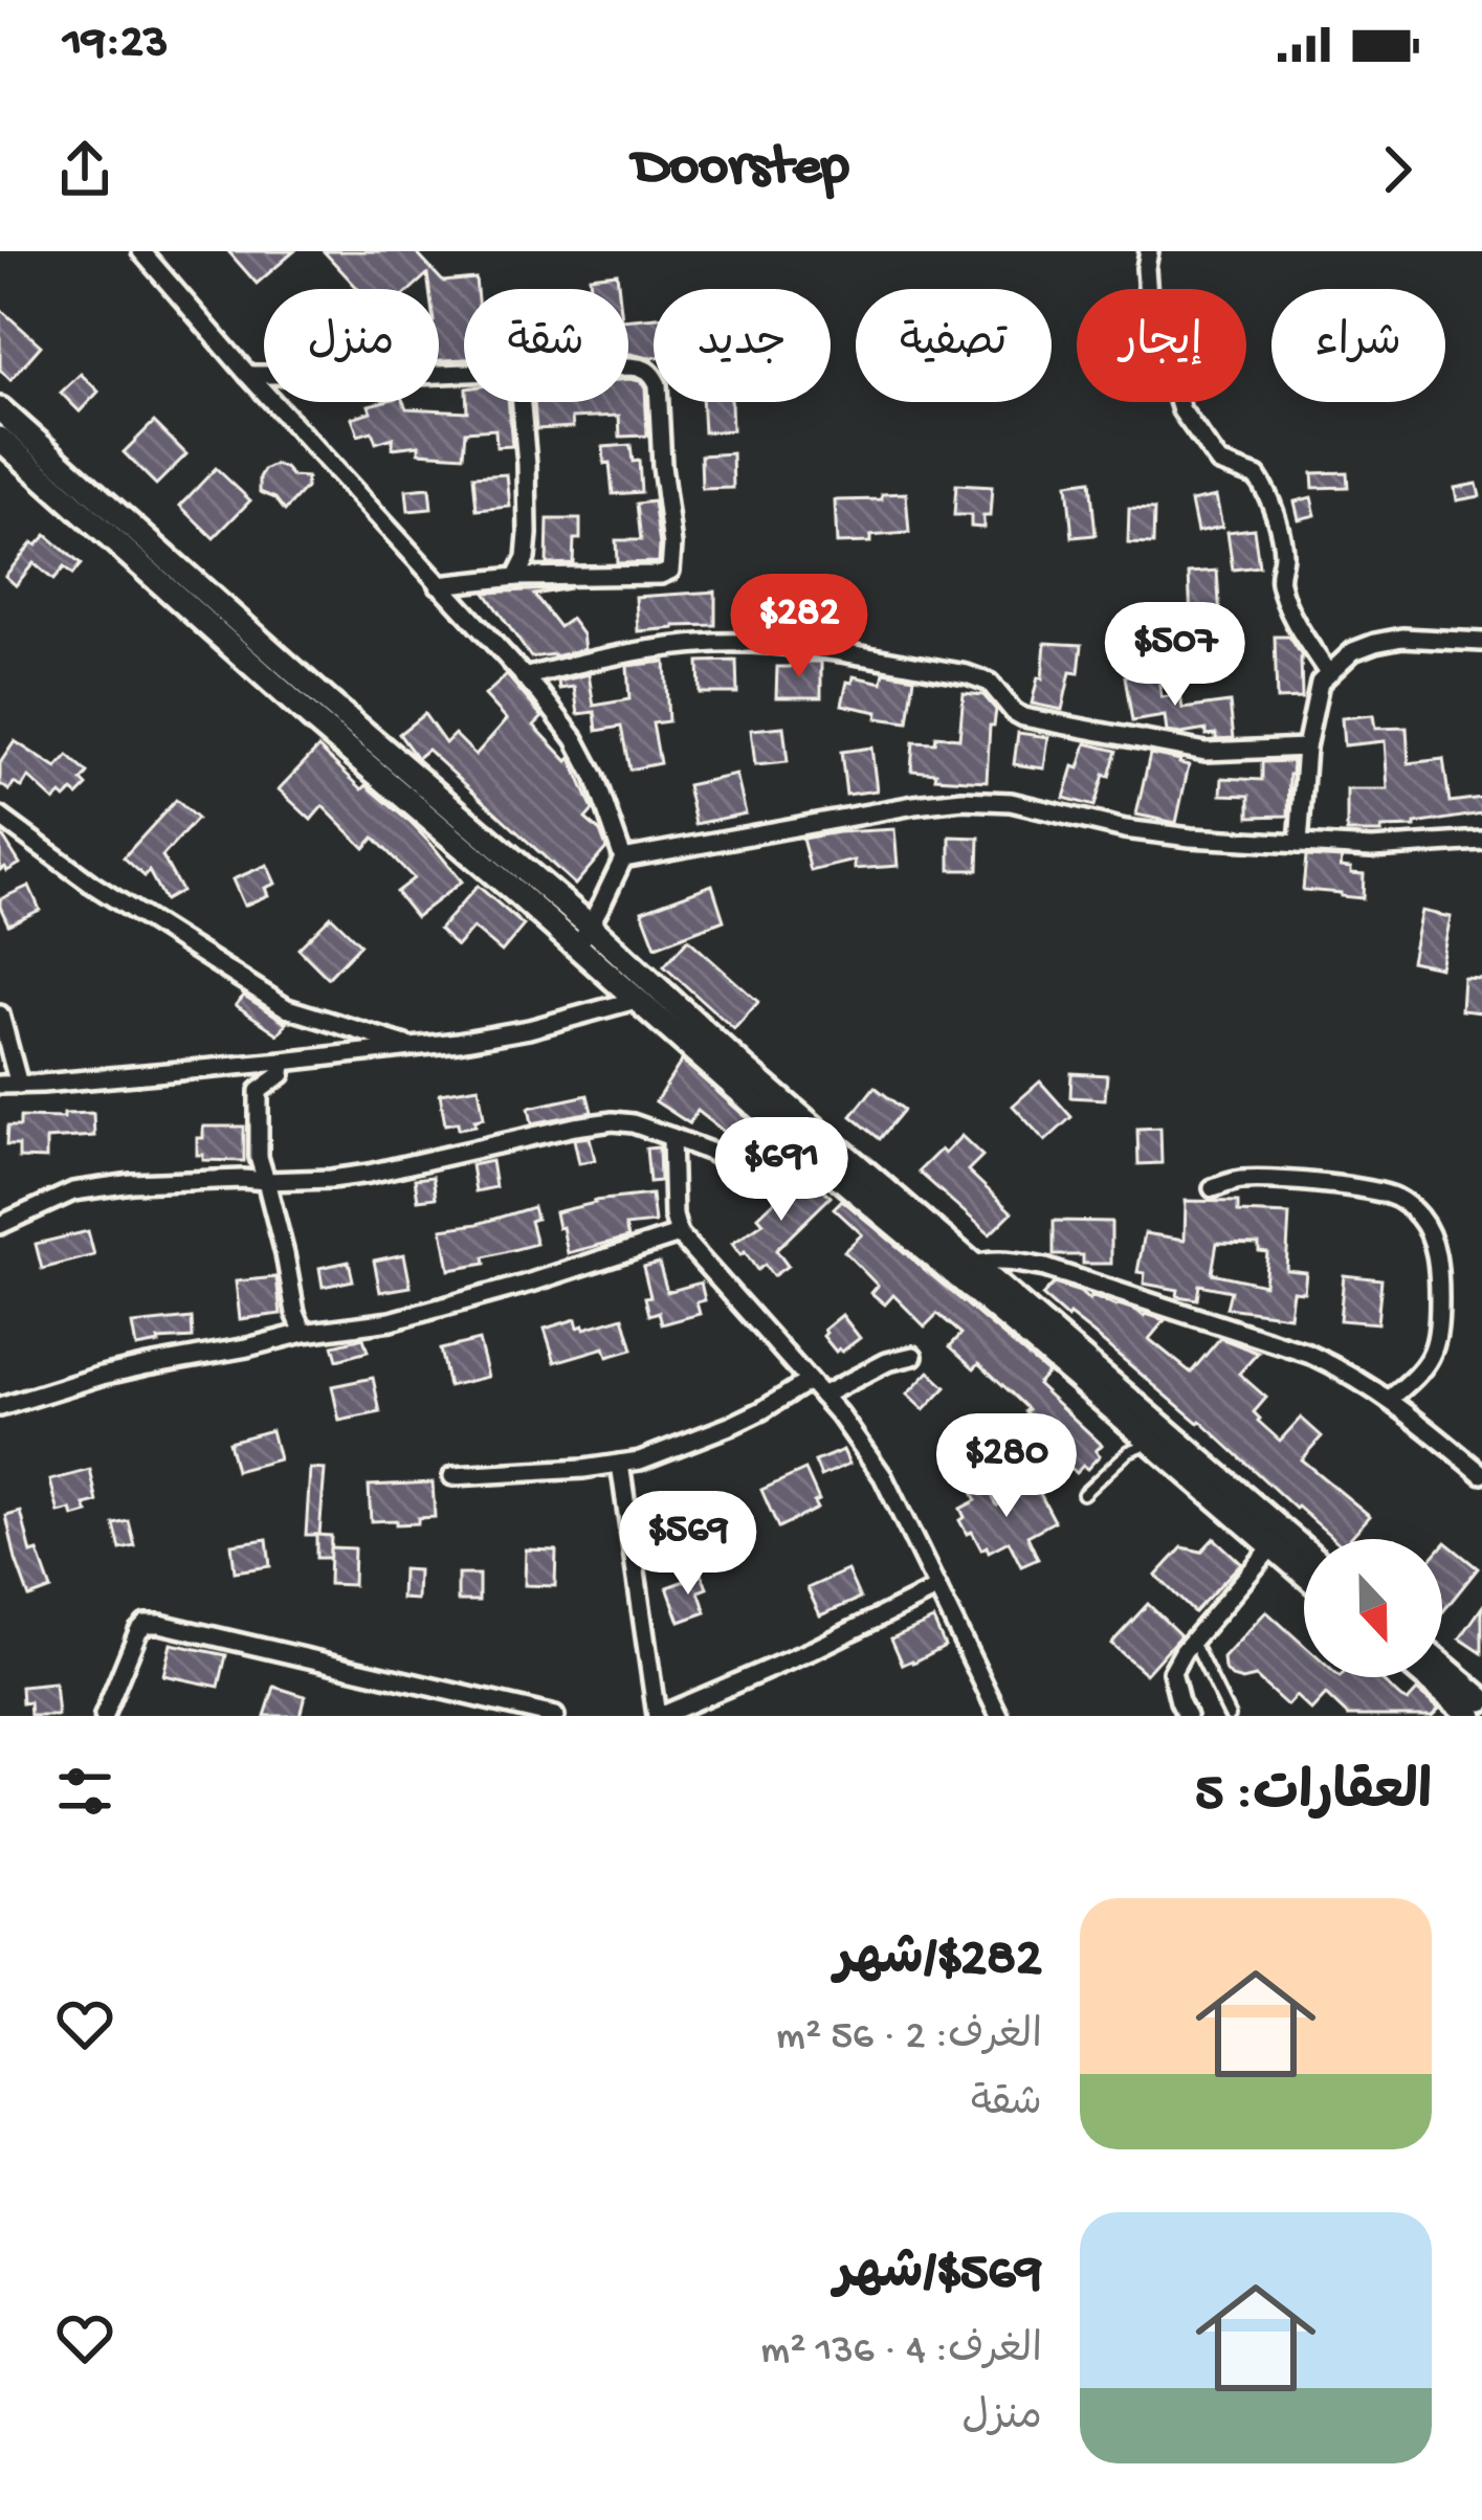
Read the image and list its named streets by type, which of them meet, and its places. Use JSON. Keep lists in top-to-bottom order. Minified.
{"north":"bottom","page":{"status":"19:23","header":"Doorstep","chip":["شراء","إيجار","تصفية","جديد","شقة","منزل"],"price":["$282","$507","$691","$280","$569"],"heading":"العقارات: 5","list":[{"name":"$282/شهر","note":"الغرف: 2 · 56 m² · شقة"},{"name":"$569/شهر","note":"الغرف: 4 · 136 m² · منزل"}]}}
